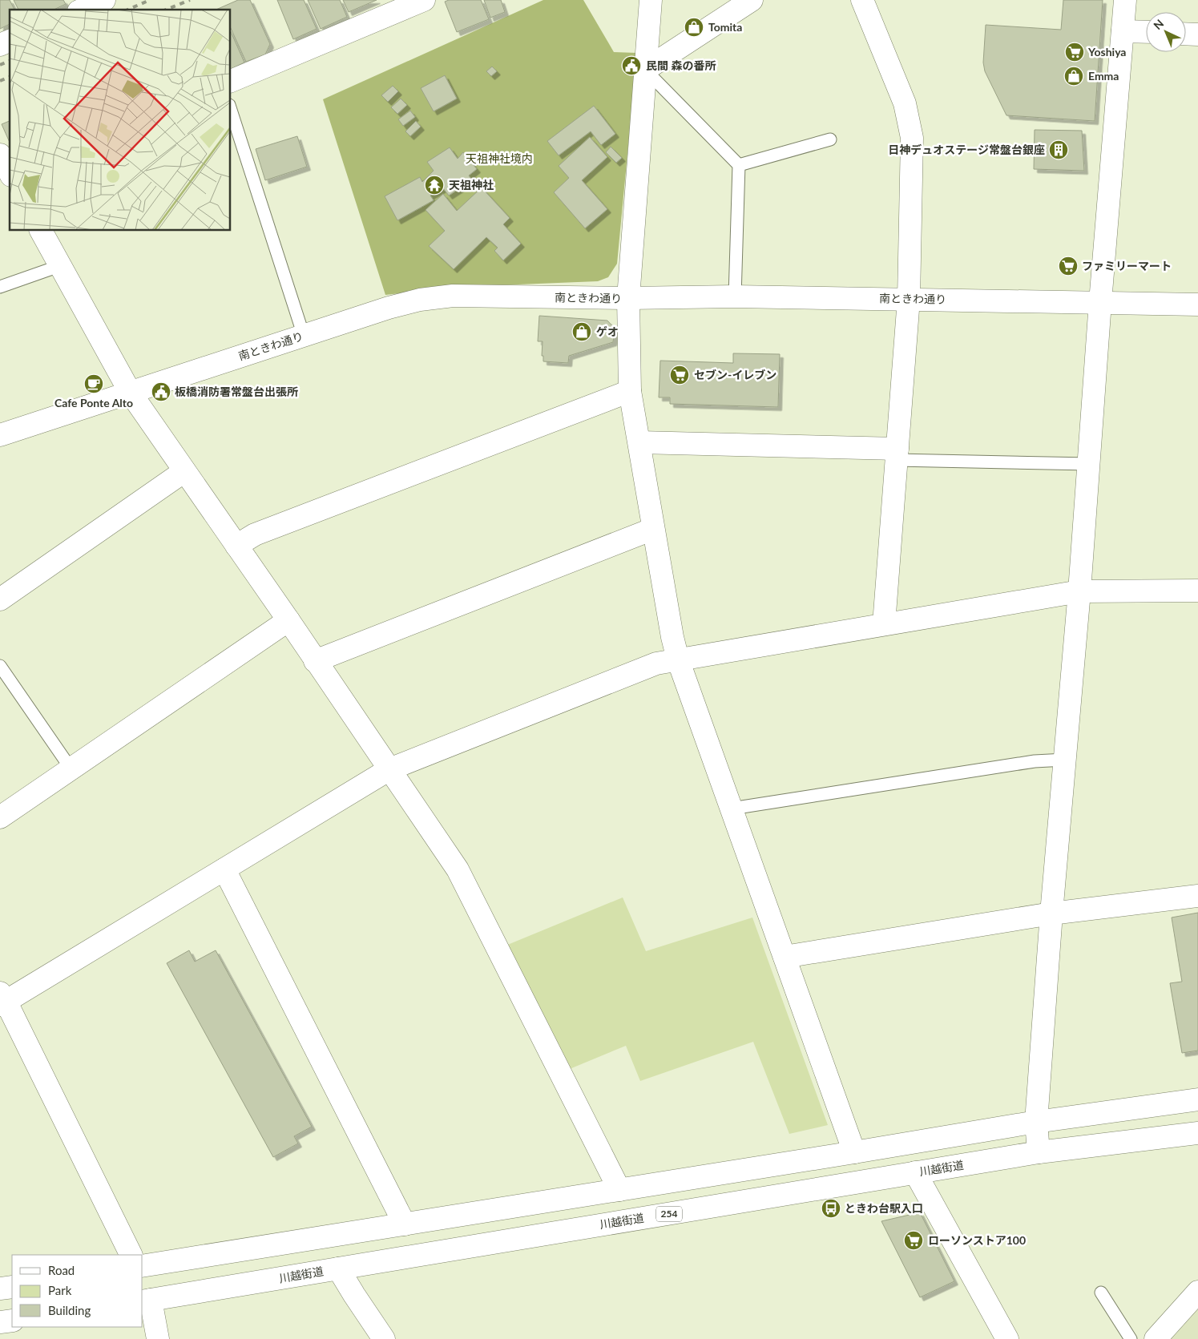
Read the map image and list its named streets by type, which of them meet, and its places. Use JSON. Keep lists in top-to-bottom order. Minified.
{"streets":{"main road":["南ときわ通り","川越街道","254"]},"parks":["天祖神社境内"],"places":{"shop":["Tomita","Emma","ゲオ"],"supermarket":["Yoshiya","ファミリーマート","セブン-イレブン","ローソンストア100"],"public building":["民間 森の番所","板橋消防署常盤台出張所"],"building":["日神デュオステージ常盤台銀座"],"temple":["天祖神社"],"cafe":["Cafe Ponte Alto"],"bus stop":["ときわ台駅入口"]},"legend":["Road","Park","Building"],"north":"top left"}
